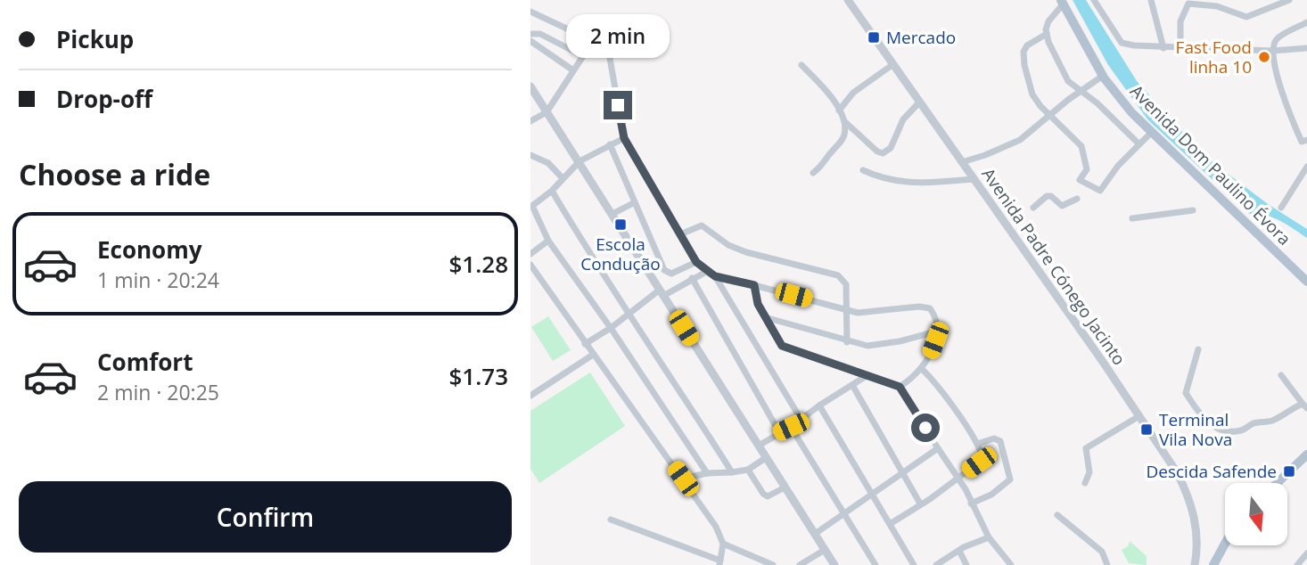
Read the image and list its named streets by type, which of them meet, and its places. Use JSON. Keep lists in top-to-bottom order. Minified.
{"streets":{"main road":["Avenida Dom Paulino Évora"],"street":["Avenida Padre Cónego Jacinto"]},"places":{"transit":["Mercado","Escola Condução","Terminal Vila Nova","Descida Safende"],"other":["Fast Food linha 10"]},"north":"bottom","page":{"banner":["Pickup","Drop-off"],"bubble":"2 min","heading":"Choose a ride","list":[{"name":"Economy","note":"1 min · 20:24","value":"$1.28"},{"name":"Comfort","note":"2 min · 20:25","value":"$1.73"}],"buttons":"Confirm"}}
